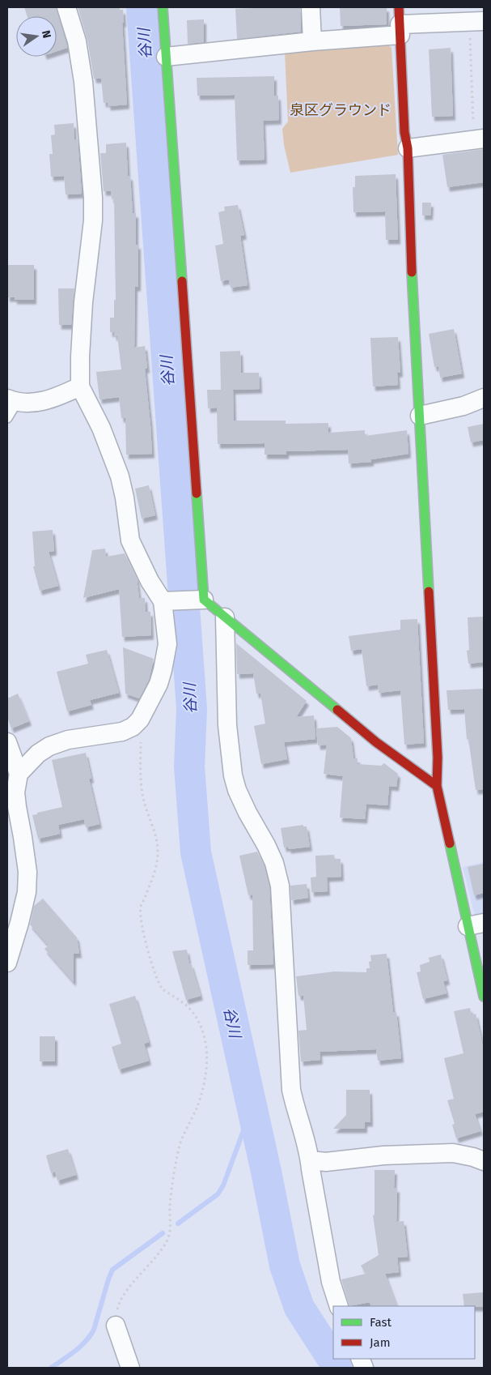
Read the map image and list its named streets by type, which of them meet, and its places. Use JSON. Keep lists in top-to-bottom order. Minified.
{"water":["谷川"],"parks":["泉区グラウンド"],"legend":["Fast","Jam"],"north":"right"}
